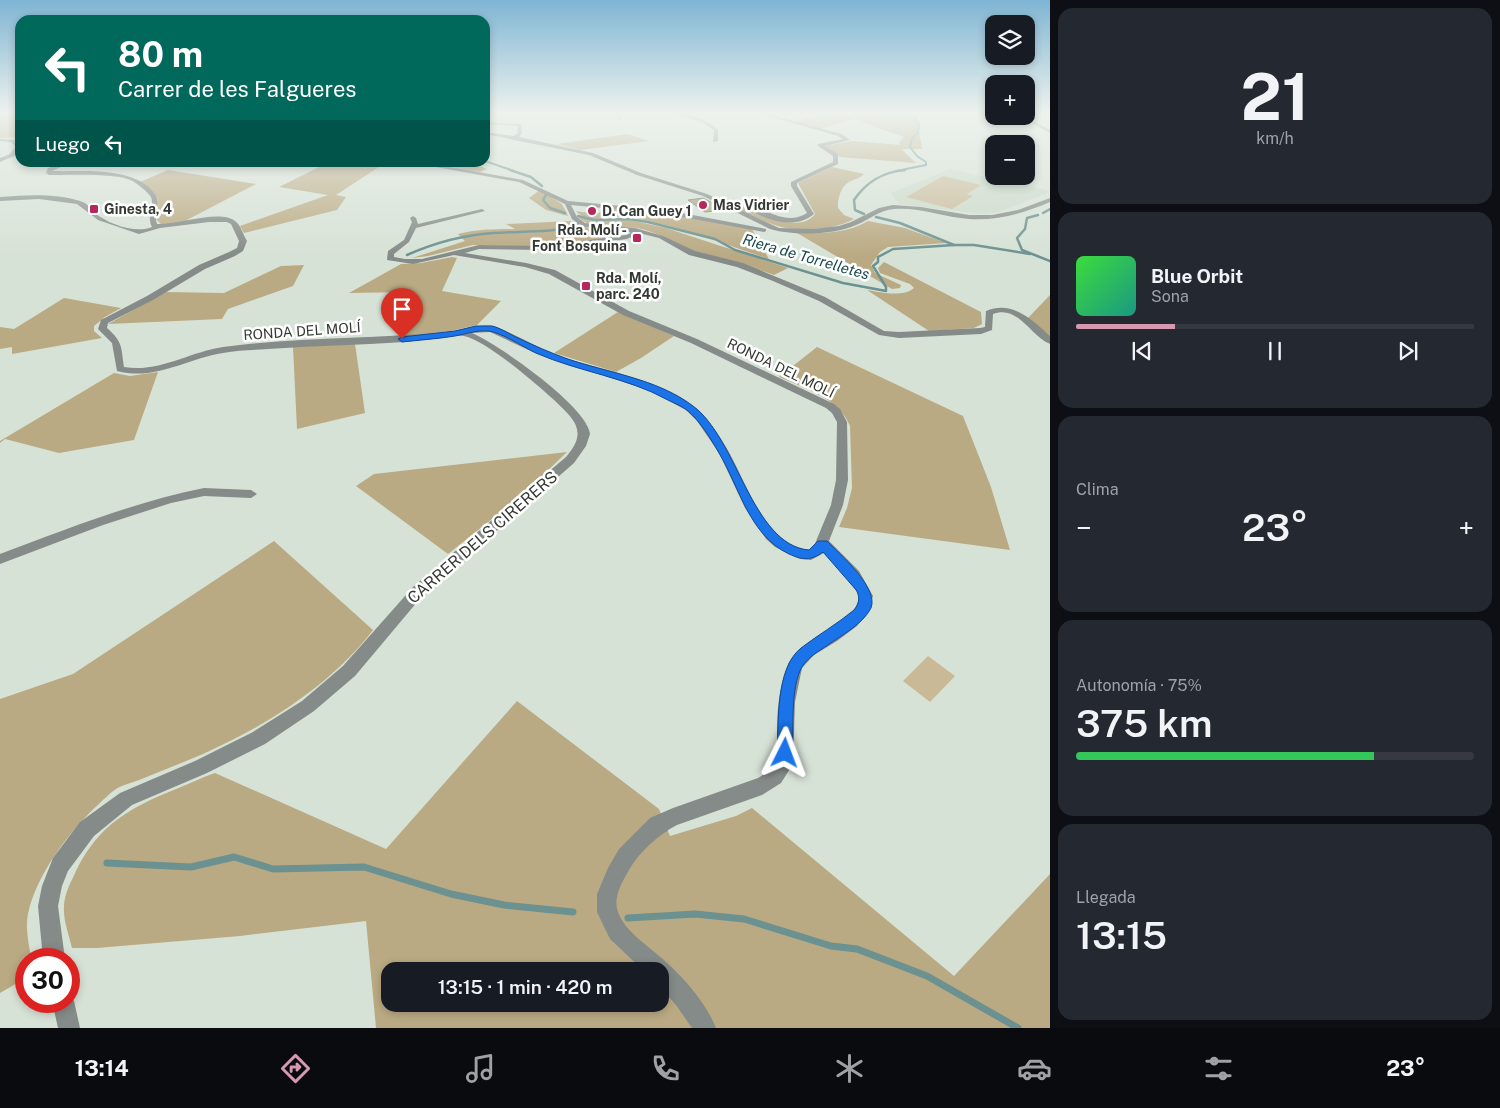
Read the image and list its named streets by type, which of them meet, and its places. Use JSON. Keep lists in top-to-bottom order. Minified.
{"streets":{"street":["RONDA DEL MOLÍ","CARRER DELS CIRERERS"]},"crossings":[["RONDA DEL MOLÍ","CARRER DELS CIRERERS"]],"water":["Riera de Torrelletes"],"places":{"other":["Mas Vidrier","D. Can Guey 1"],"transit":["Ginesta, 4","Rda. Molí - Font Bosquina","Rda. Molí, parc. 240"]},"page":{"tile":[["21","km/h"],"Clima",["Autonomía · 75%","375 km"],["Llegada","13:15"]],"map_buttons":["+","−"],"turn":["80 m","Carrer de les Falgueres"],"then":"Luego","song":["Blue Orbit","Sona"],"heat":["−","23°","+"],"limit":"30","trip":"13:15 · 1 min · 420 m","tabs":["13:14","23°"]}}
